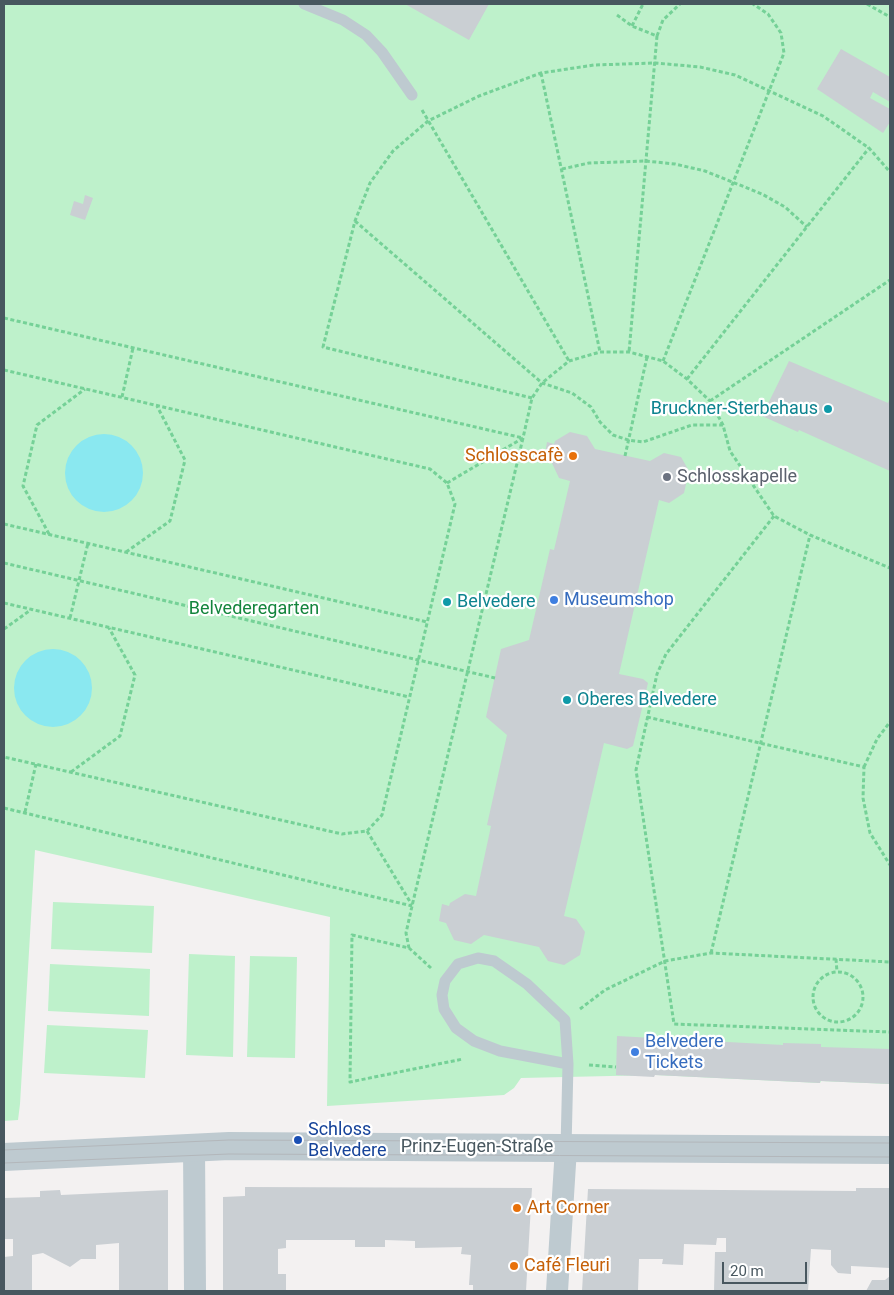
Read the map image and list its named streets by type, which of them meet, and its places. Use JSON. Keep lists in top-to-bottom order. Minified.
{"streets":{"street":["Prinz-Eugen-Straße"]},"parks":["Belvederegarten"],"places":["Bruckner-Sterbehaus","Schlosscafè","Schlosskapelle","Museumshop","Belvedere","Oberes Belvedere","Belvedere Tickets","Schloss Belvedere","Art Corner","Café Fleuri"],"scale_bar":"20 m"}
